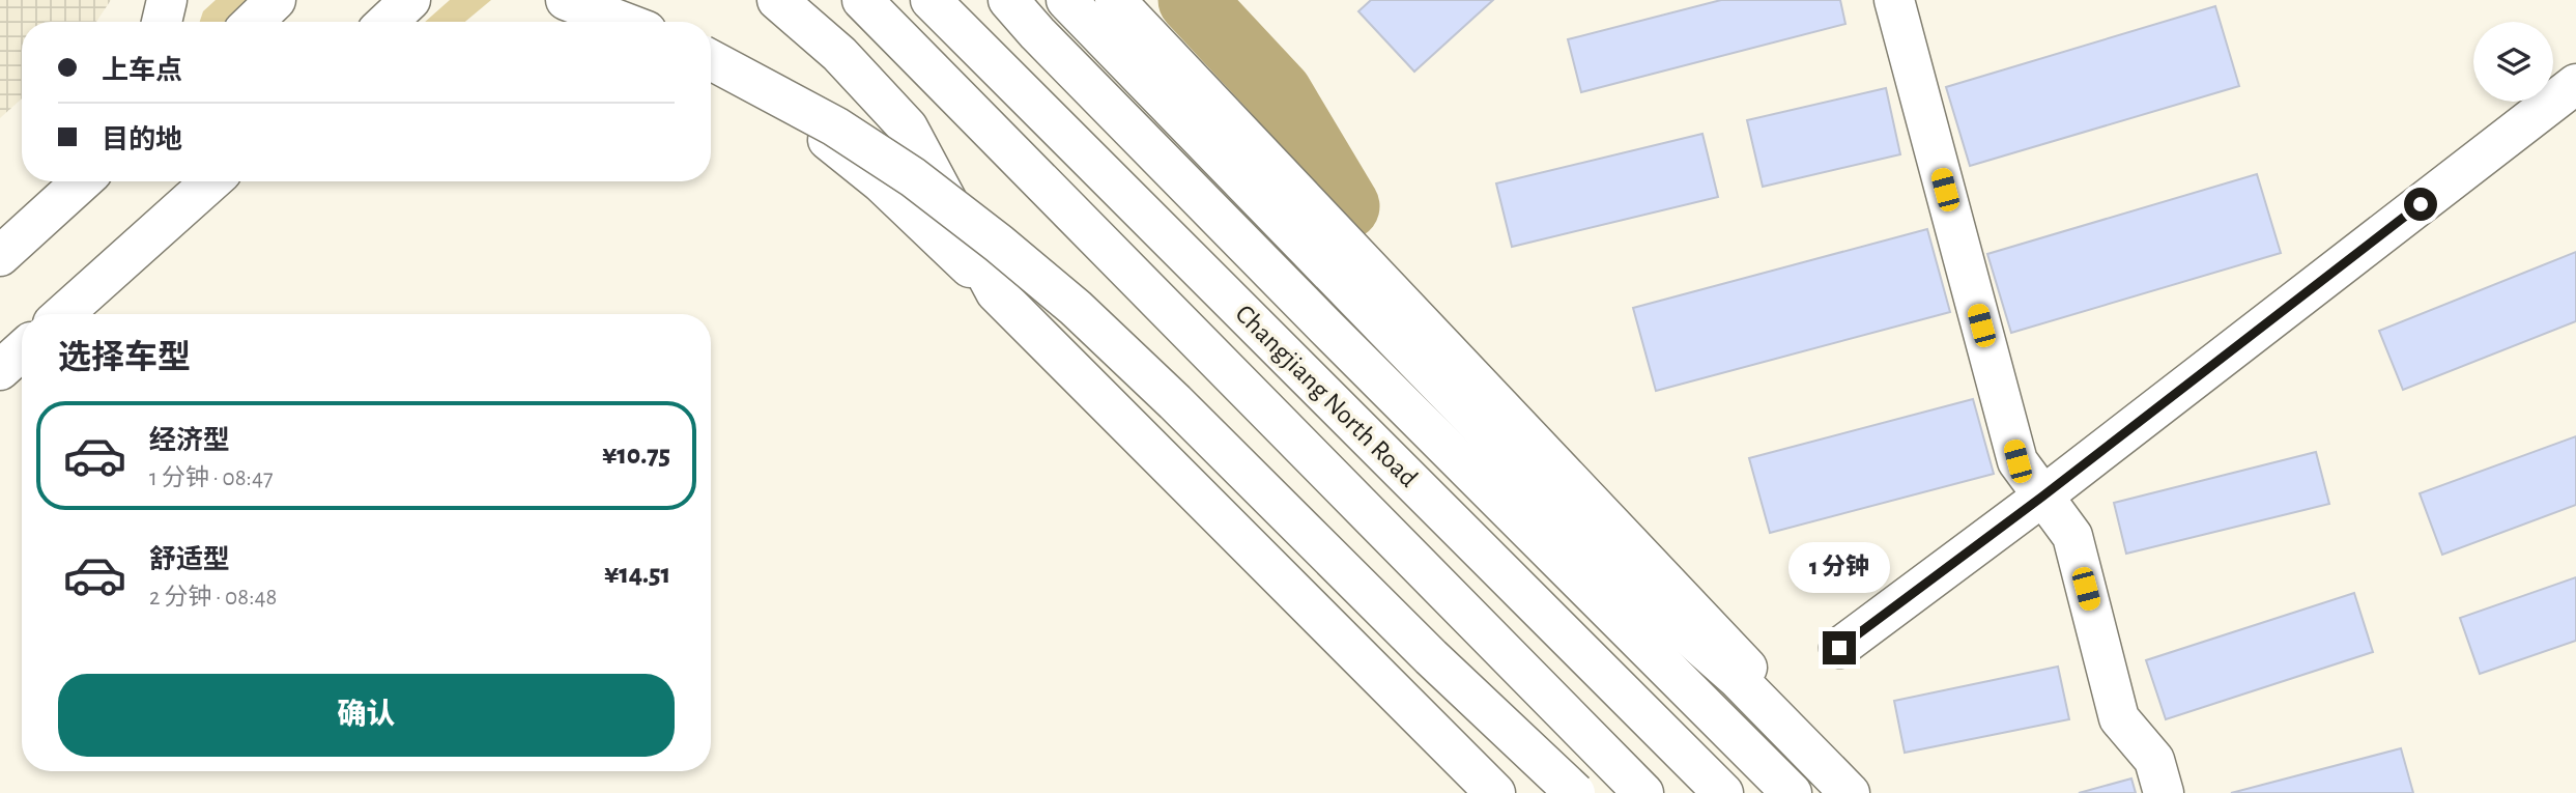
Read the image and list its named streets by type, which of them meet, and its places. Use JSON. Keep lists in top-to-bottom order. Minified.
{"streets":{"main road":["Changjiang North Road"]},"page":{"banner":["上车点","目的地"],"heading":"选择车型","list":[{"name":"经济型","note":"1 分钟 · 08:47","value":"¥10.75"},{"name":"舒适型","note":"2 分钟 · 08:48","value":"¥14.51"}],"bubble":"1 分钟","buttons":"确认"}}
